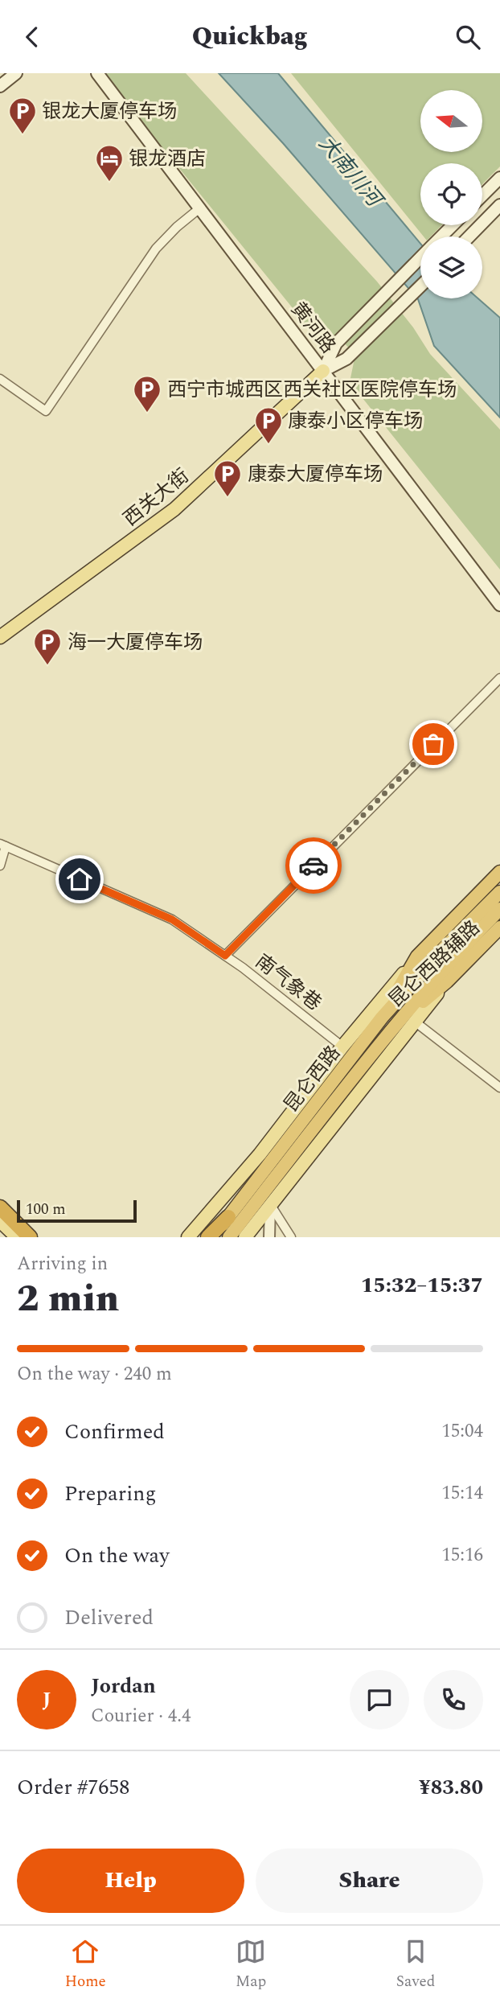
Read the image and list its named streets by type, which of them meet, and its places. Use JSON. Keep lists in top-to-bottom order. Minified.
{"streets":{"highway":["昆仑西路辅路","昆仑西路"],"main road":["黄河路","西关大街"],"street":["南气象巷"]},"crossings":[["黄河路","西关大街"],["昆仑西路辅路","昆仑西路"]],"water":["大南川河"],"places":{"parking":["银龙大厦停车场","西宁市城西区西关社区医院停车场","康泰小区停车场","康泰大厦停车场","海一大厦停车场"],"hotel":["银龙酒店"]},"scale_bar":"100 m","north":"left","page":{"header":"Quickbag","scale":"100 m","heading":["2 min","Arriving in","15:32–15:37"],"panel":["Jordan","Courier · 4.4","Order #7658","¥83.80"],"bar":"On the way · 240 m","list":[["Confirmed","15:04"],["Preparing","15:14"],["On the way","15:16"],"Delivered"],"round":"J","buttons":["Help","Share"],"tabs":["Home","Map","Saved"]}}
